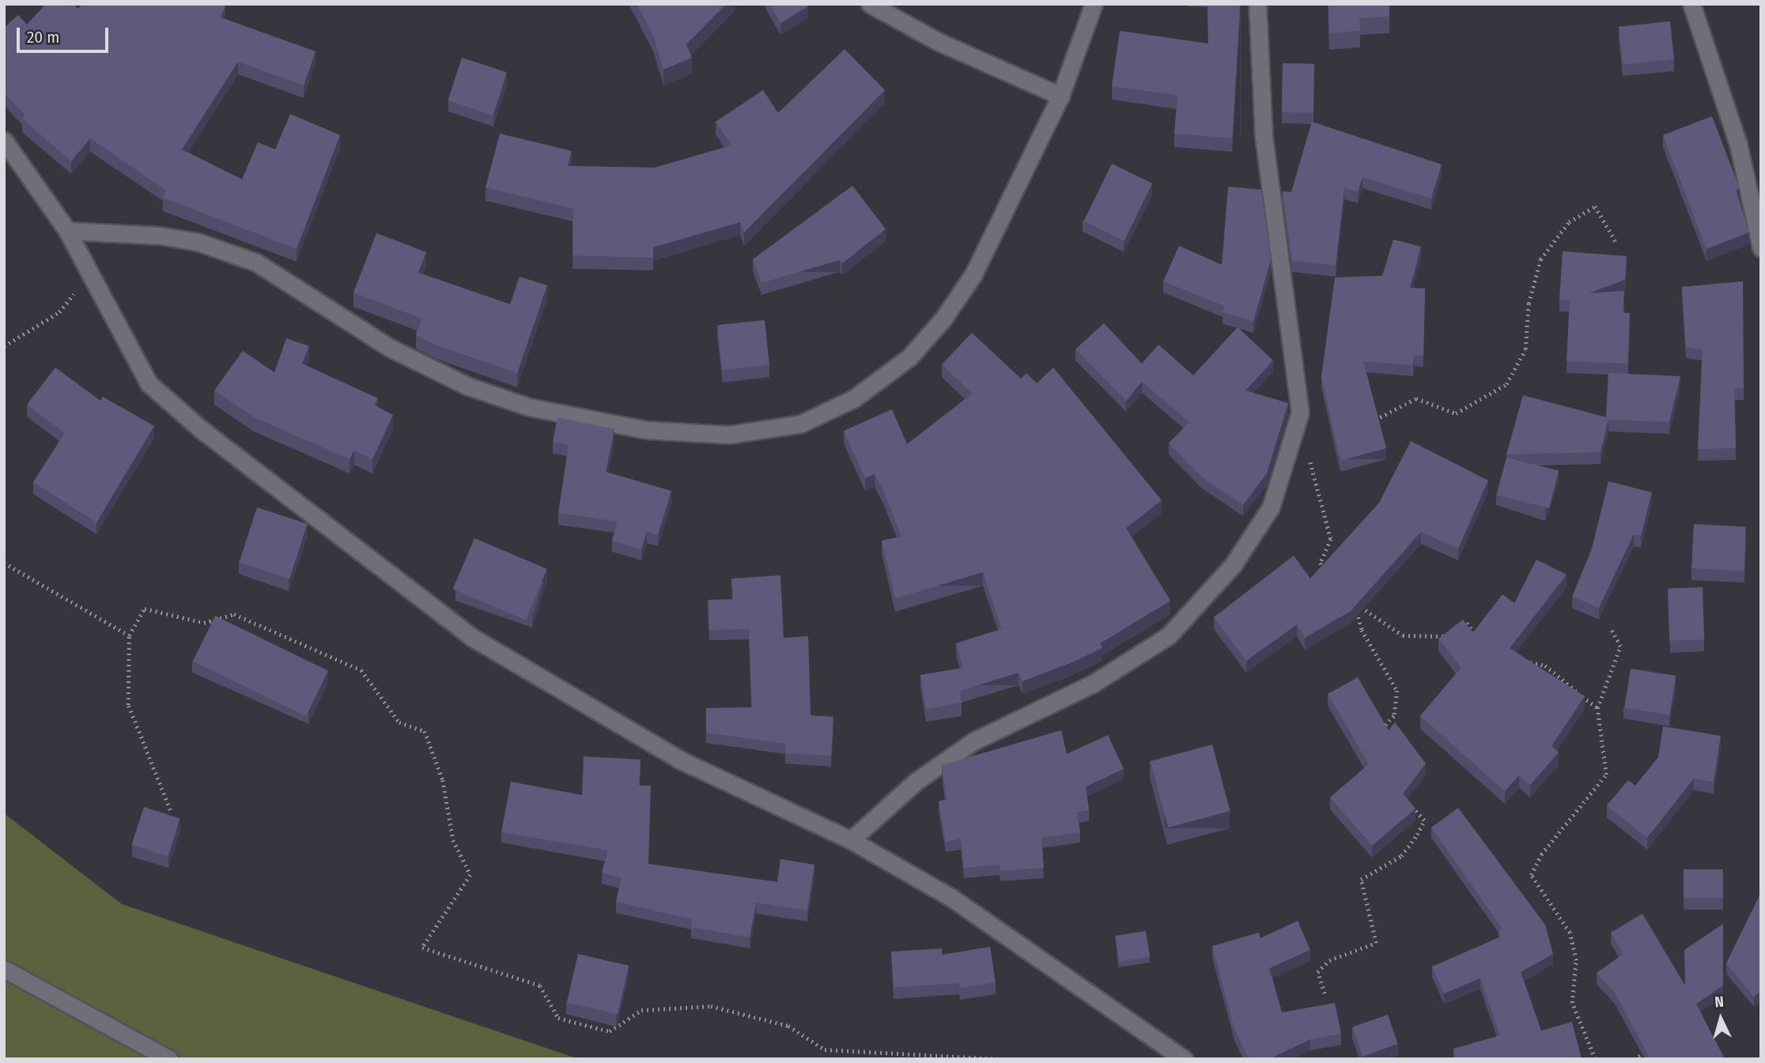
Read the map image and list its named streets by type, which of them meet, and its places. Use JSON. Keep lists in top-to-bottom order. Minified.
{"scale_bar":"20 m","north":"top"}
